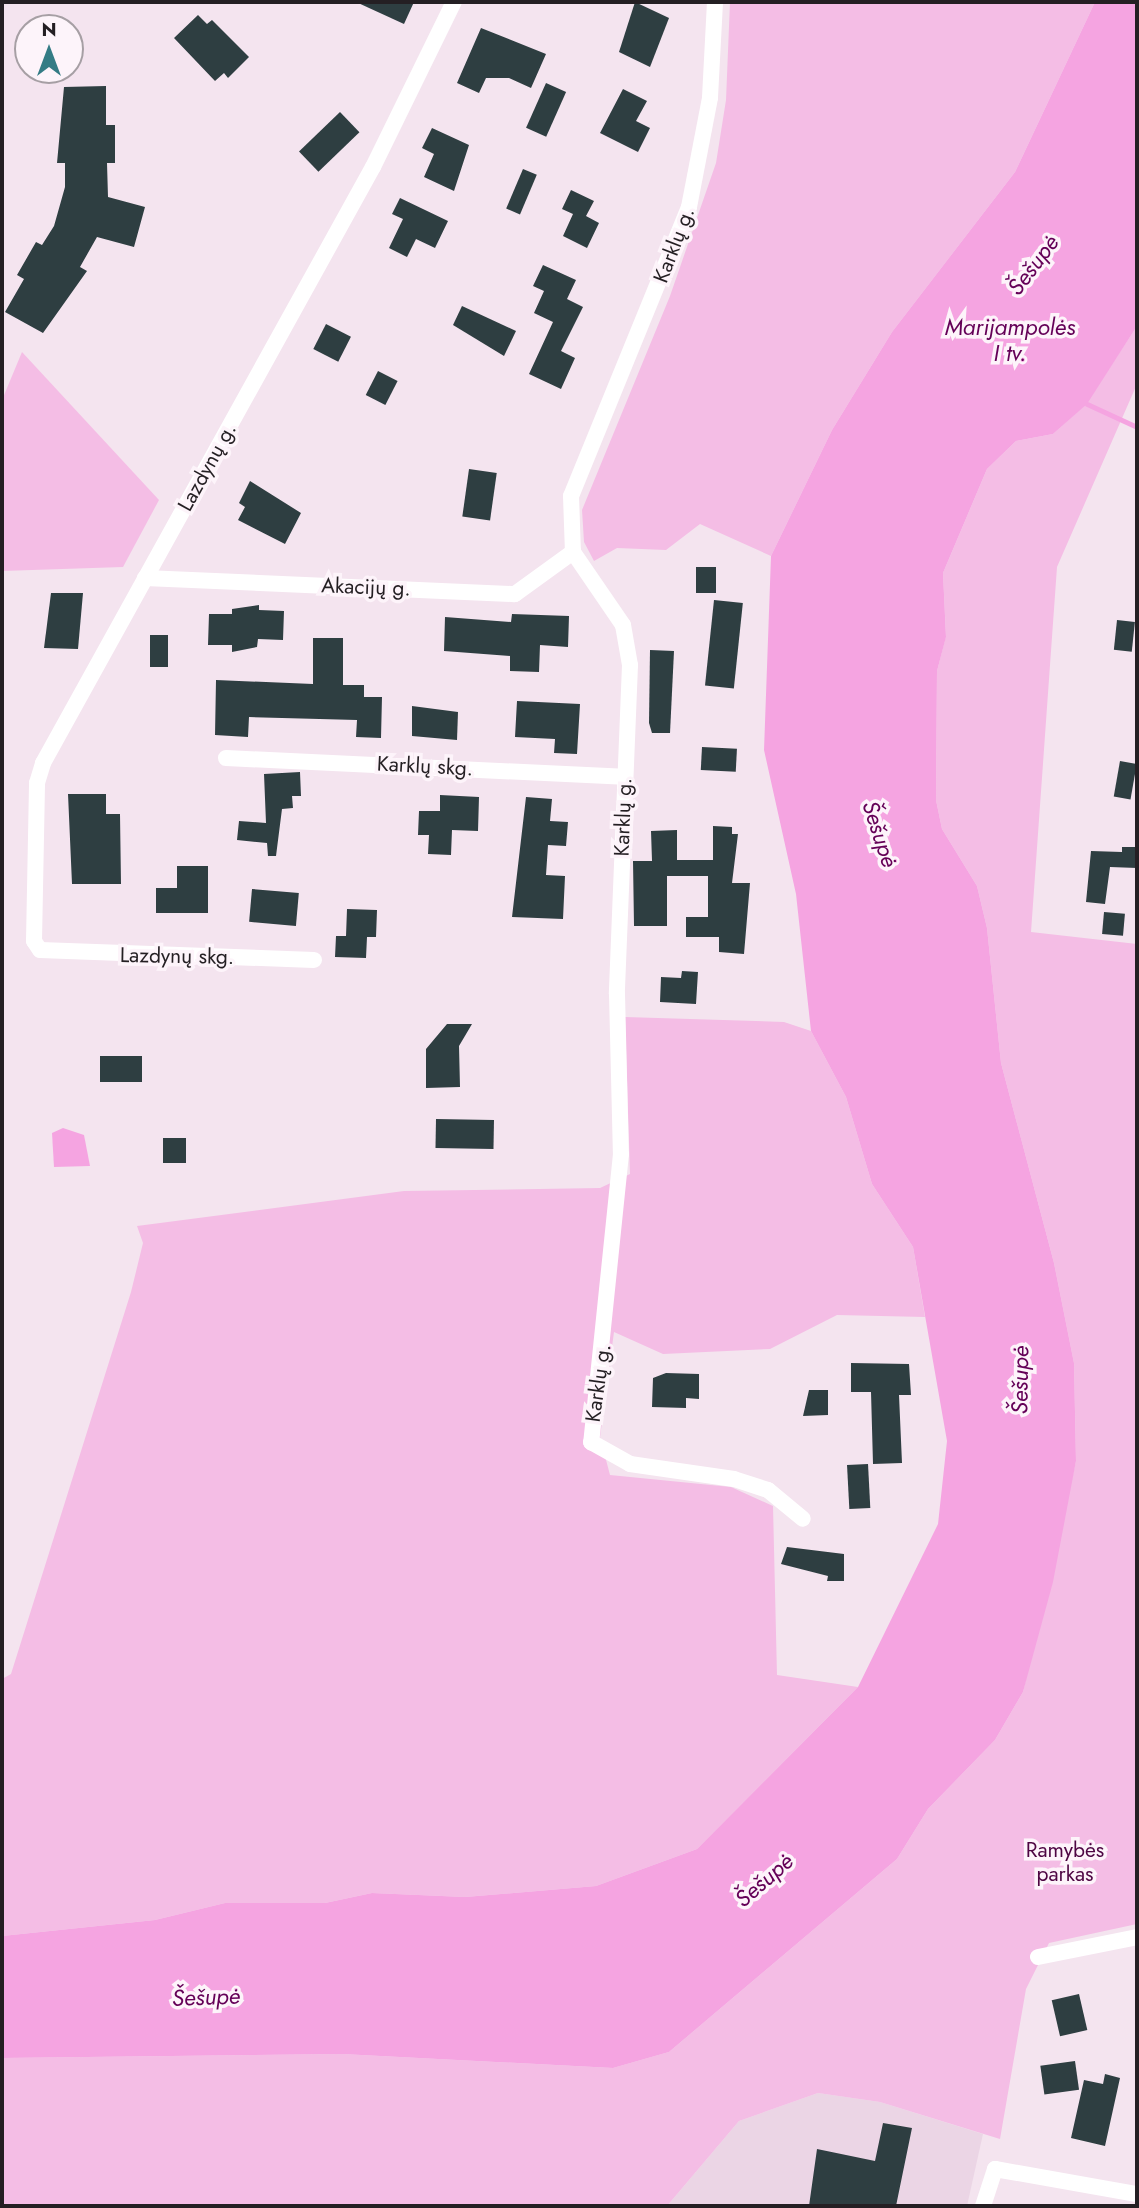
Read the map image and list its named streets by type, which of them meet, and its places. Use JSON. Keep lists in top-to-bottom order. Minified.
{"streets":{"street":["Karklų g.","Lazdynų g.","Akacijų g.","Karklų skg.","Lazdynų skg."]},"crossings":[["Karklų g.","Akacijų g."],["Karklų g.","Karklų skg."],["Lazdynų g.","Akacijų g."],["Lazdynų g.","Lazdynų skg."]],"water":["Šešupė","Marijampolės I tv."],"parks":["Ramybės parkas"],"north":"top"}
